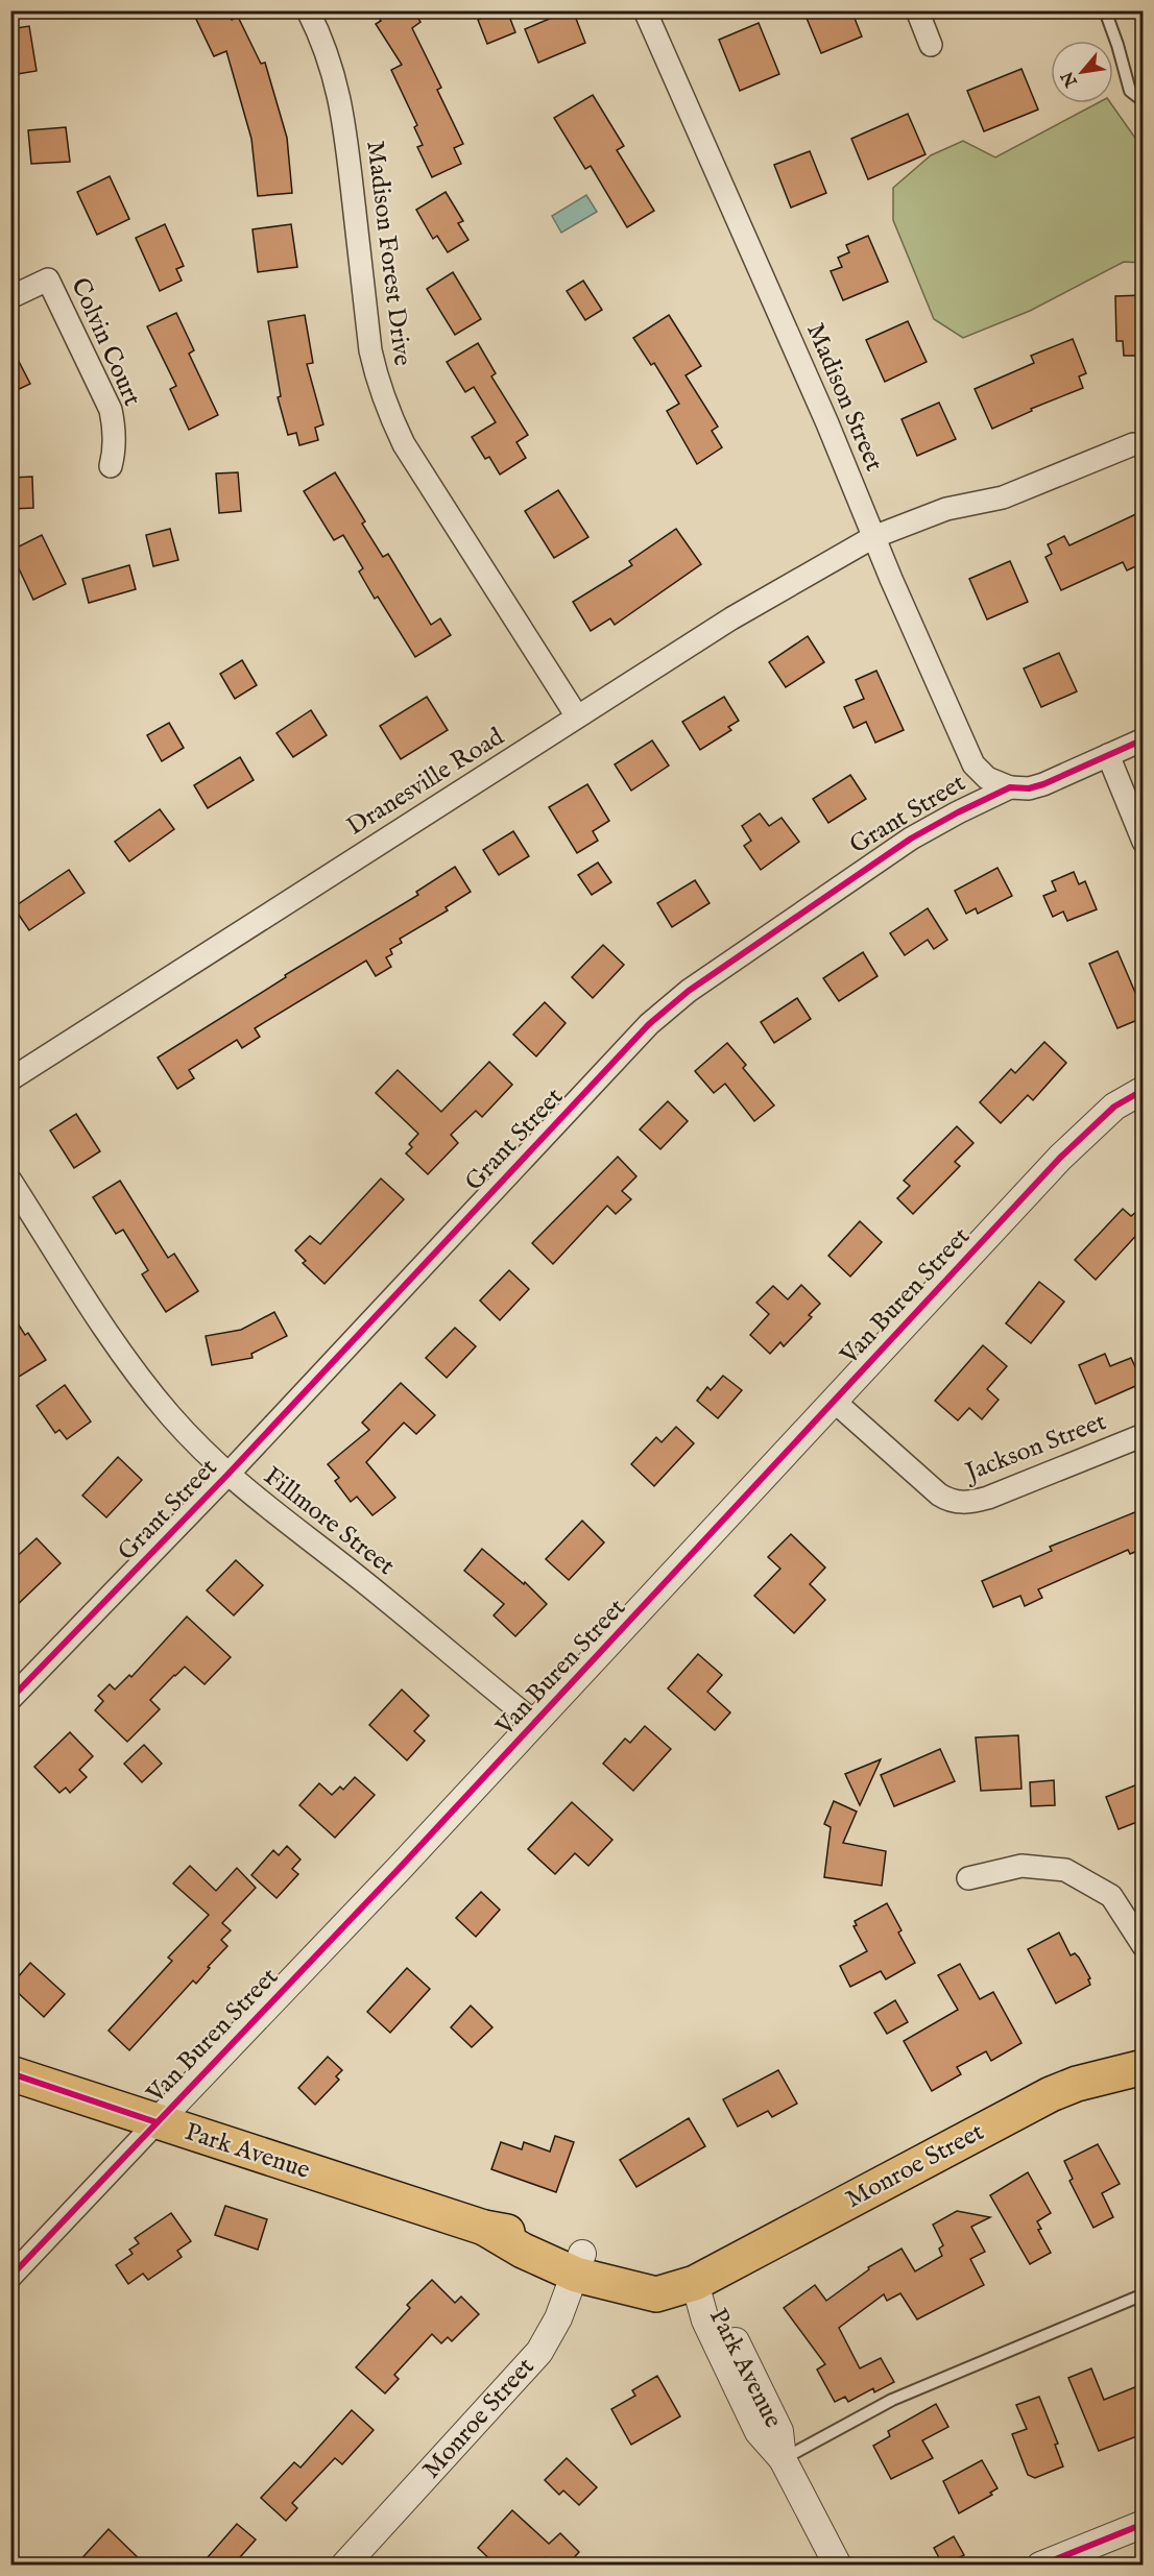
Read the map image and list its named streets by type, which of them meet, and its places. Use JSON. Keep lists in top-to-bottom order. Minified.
{"streets":{"main road":["Park Avenue","Monroe Street"],"street":["Madison Forest Drive","Colvin Court","Madison Street","Dranesville Road","Grant Street","Van Buren Street","Jackson Street","Fillmore Street"]},"crossings":[["Madison Forest Drive","Dranesville Road"],["Madison Street","Dranesville Road"],["Madison Street","Grant Street"],["Grant Street","Fillmore Street"],["Van Buren Street","Jackson Street"],["Van Buren Street","Fillmore Street"],["Van Buren Street","Park Avenue"],["Park Avenue","Monroe Street"]],"north":"bottom left"}
